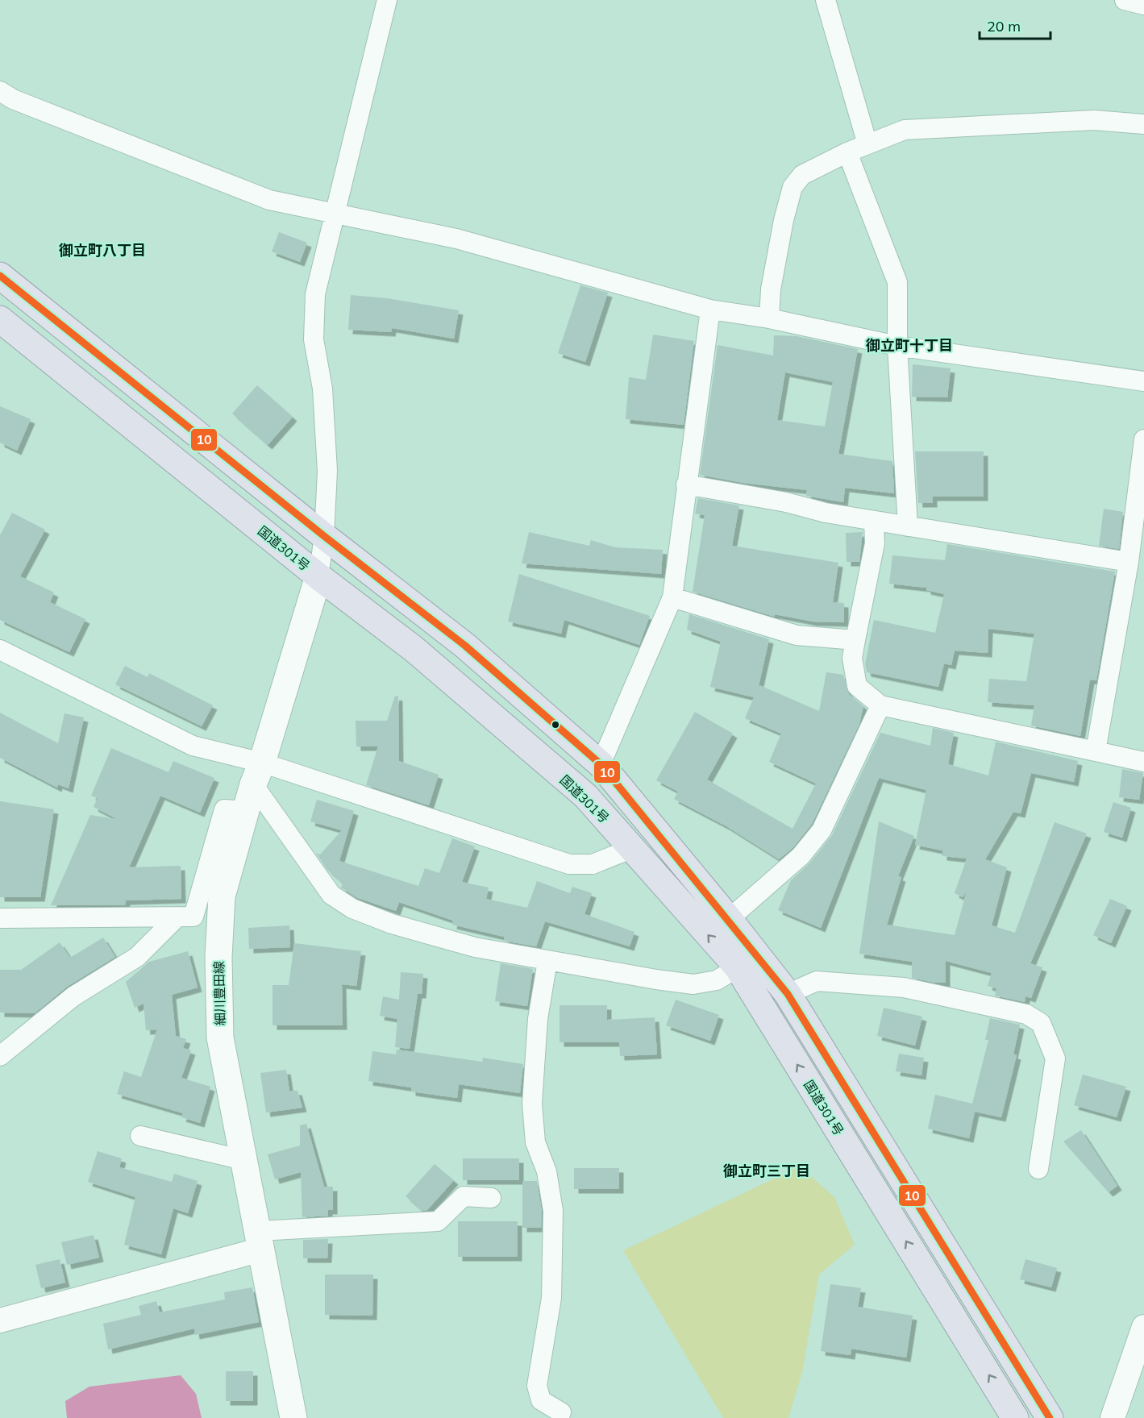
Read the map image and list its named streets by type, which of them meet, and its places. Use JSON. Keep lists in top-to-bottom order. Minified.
{"streets":{"highway":["国道301号"],"main road":["細川豊田線"]},"crossings":[["国道301号","細川豊田線"]],"districts":["御立町八丁目","御立町十丁目","御立町三丁目"],"lines":["transit line 10"],"scale_bar":"20 m"}
